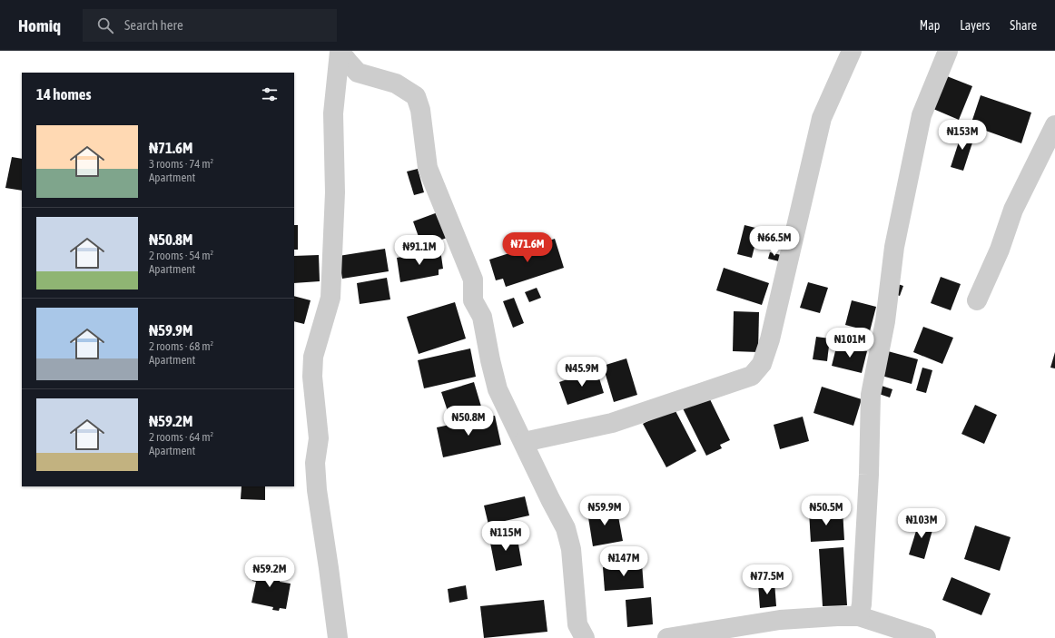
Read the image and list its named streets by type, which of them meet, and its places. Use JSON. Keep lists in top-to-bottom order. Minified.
{"page":{"header":"Homiq","search":"Search here","nav":["Map","Layers","Share"],"heading":"14 homes","list":[{"name":"₦71.6M","note":"3 rooms · 74 m² · Apartment"},{"name":"₦50.8M","note":"2 rooms · 54 m² · Apartment"},{"name":"₦59.9M","note":"2 rooms · 68 m² · Apartment"},{"name":"₦59.2M","note":"2 rooms · 64 m² · Apartment"}],"price":["₦153M","₦66.5M","₦71.6M","₦91.1M","₦101M","₦45.9M","₦50.8M","₦59.9M","₦50.5M","₦103M","₦115M","₦147M","₦59.2M","₦77.5M"]}}
